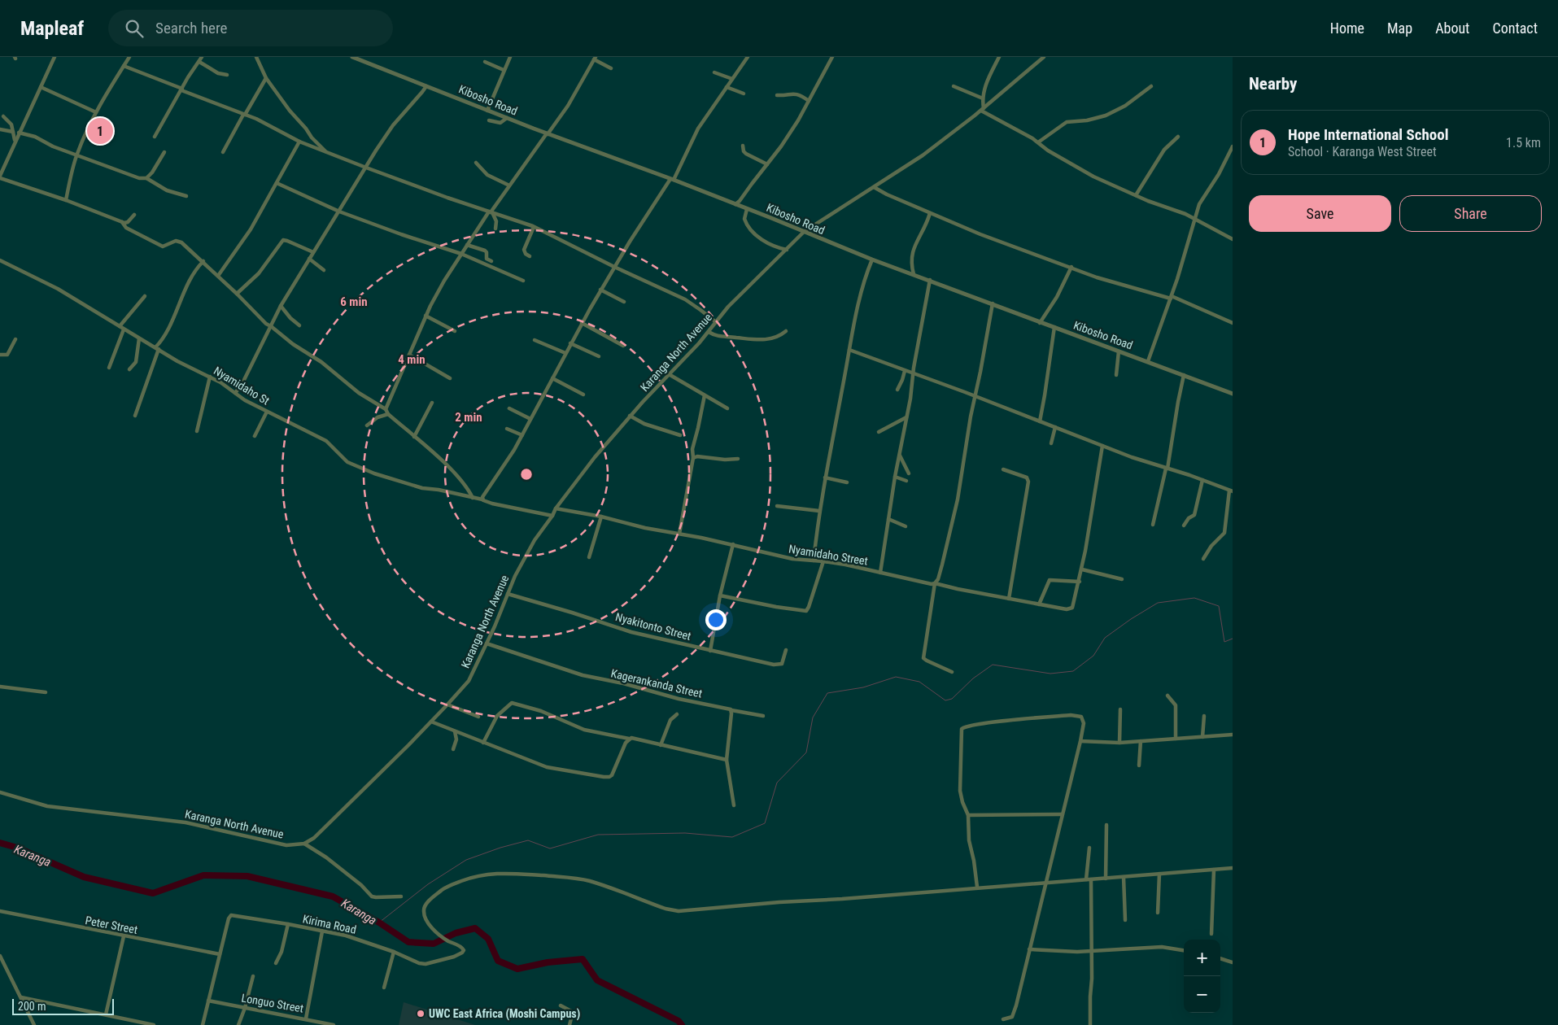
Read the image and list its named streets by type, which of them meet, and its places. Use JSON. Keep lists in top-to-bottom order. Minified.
{"streets":{"street":["Kibosho Road","Karanga North Avenue","Nyamidaho St","Nyamidaho Street","Nyakitonto Street","Kagerankanda Street","Kirima Road","Peter Street","Longuo Street"]},"crossings":[["Kibosho Road","Karanga North Avenue"],["Karanga North Avenue","Nyamidaho St"],["Karanga North Avenue","Nyamidaho Street"],["Karanga North Avenue","Nyakitonto Street"],["Karanga North Avenue","Kagerankanda Street"],["Kirima Road","Peter Street"]],"water":["Karanga"],"places":["UWC East Africa (Moshi Campus)"],"scale_bar":"200 m","page":{"header":"Mapleaf","search":"Search here","nav":["Home","Map","About","Contact"],"heading":"Nearby","list":[{"mark":"1","name":"Hope International School","note":"School · Karanga West Street","value":"1.5 km"}],"pins":"1","buttons":["Save","Share"],"map_buttons":["+","−"],"scale":"200 m"},"rings":["6 min","4 min","2 min"]}
